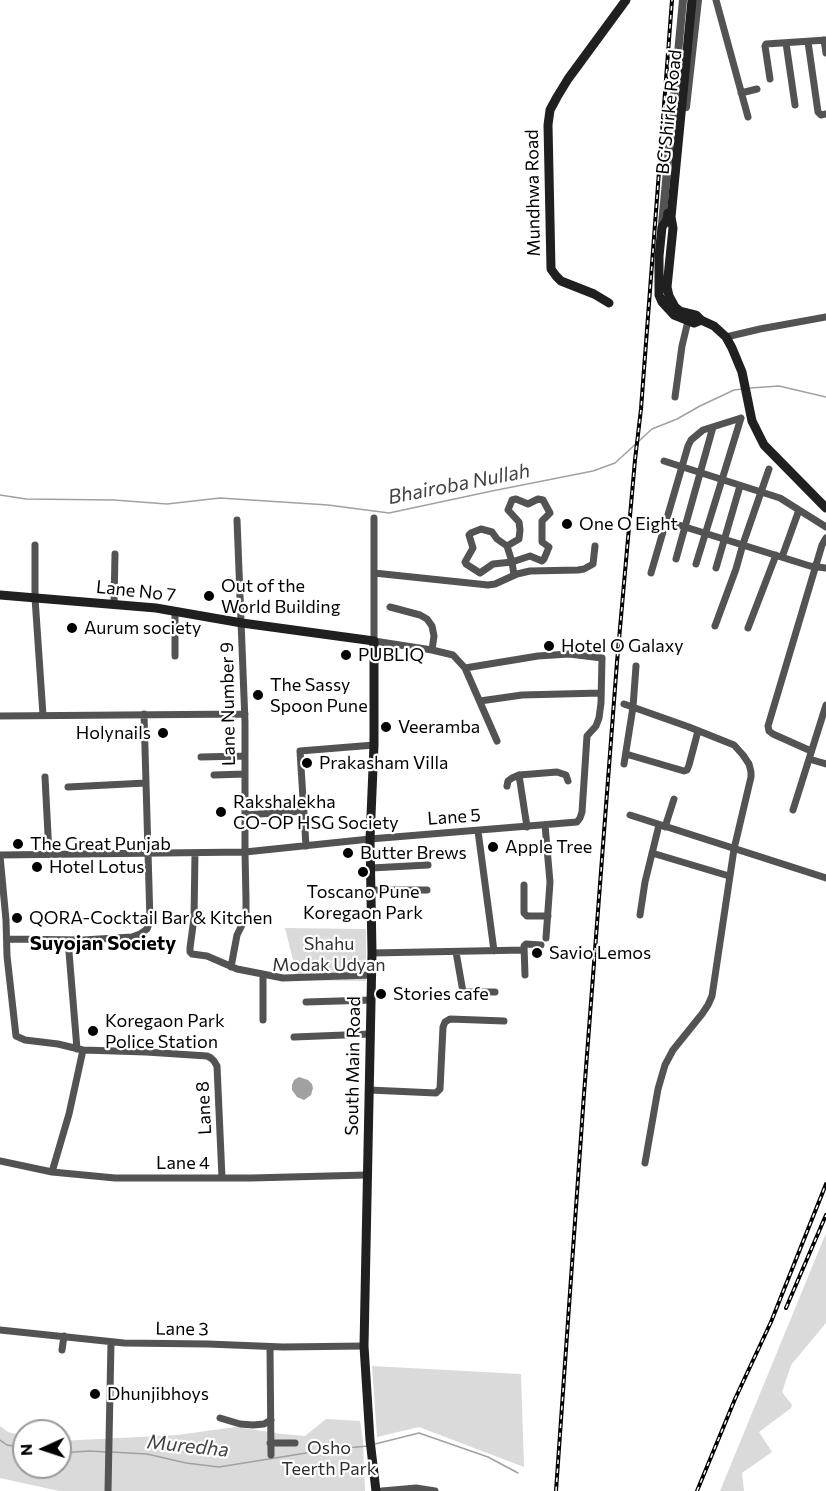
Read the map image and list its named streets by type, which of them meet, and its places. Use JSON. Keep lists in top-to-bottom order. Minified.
{"streets":{"main road":["Mundhwa Road","Lane No 7","South Main Road"],"street":["BG Shirke Road","Lane Number 9","Lane 5","Lane 8","Lane 4","Lane 3"]},"crossings":[["Lane No 7","Lane Number 9"],["Lane No 7","South Main Road"],["Lane Number 9","Lane 5"],["Lane 5","South Main Road"],["Lane 5","Lane 8"],["South Main Road","Lane 4"],["South Main Road","Lane 3"],["Lane 8","Lane 4"]],"districts":["Suyojan Society"],"water":["Bhairoba Nullah","Muredha"],"parks":["Shahu Modak Udyan","Osho Teerth Park"],"places":["One O Eight","Out of the World Building","Aurum society","Hotel O Galaxy","PUBLIQ","The Sassy Spoon Pune","Veeramba","Holynails","Prakasham Villa","Rakshalekha CO-OP HSG Society","The Great Punjab","Apple Tree","Butter Brews","Hotel Lotus","Toscano Pune Koregaon Park","QORA-Cocktail Bar & Kitchen","Savio Lemos","Stories cafe","Koregaon Park Police Station","Dhunjibhoys"],"north":"left"}
